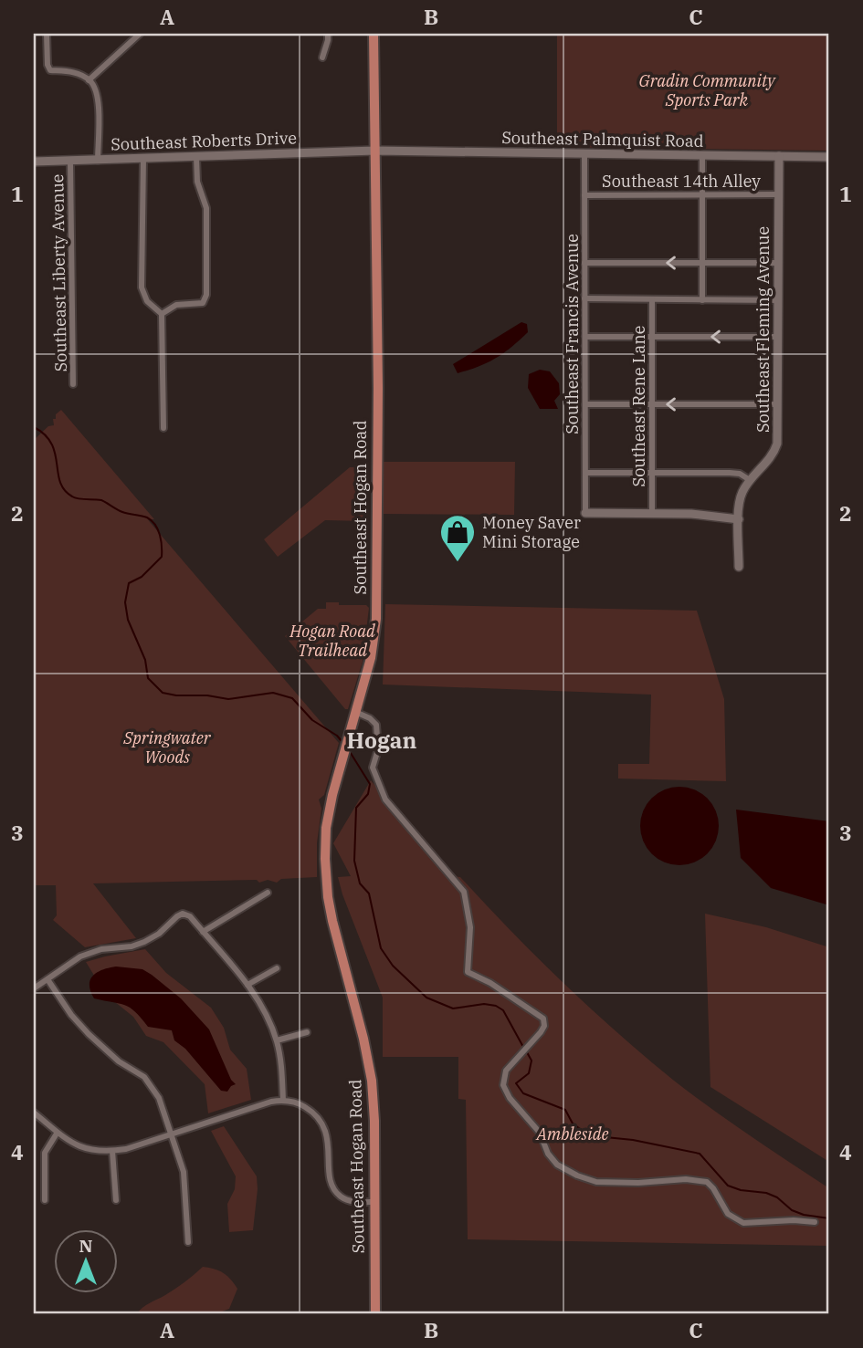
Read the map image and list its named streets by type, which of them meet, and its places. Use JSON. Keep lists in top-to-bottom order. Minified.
{"streets":{"main road":["Southeast Hogan Road"],"street":["Southeast Palmquist Road","Southeast Roberts Drive","Southeast 14th Alley","Southeast Liberty Avenue","Southeast Fleming Avenue","Southeast Francis Avenue","Southeast Rene Lane"]},"crossings":[["Southeast Palmquist Road","Southeast Roberts Drive"],["Southeast Palmquist Road","Southeast Fleming Avenue"],["Southeast Palmquist Road","Southeast Francis Avenue"],["Southeast Palmquist Road","Southeast Hogan Road"],["Southeast Roberts Drive","Southeast Liberty Avenue"],["Southeast Roberts Drive","Southeast Hogan Road"],["Southeast 14th Alley","Southeast Fleming Avenue"],["Southeast 14th Alley","Southeast Francis Avenue"]],"districts":["Hogan"],"parks":["Gradin Community Sports Park","Hogan Road Trailhead","Springwater Woods","Ambleside"],"places":{"shop":["Money Saver Mini Storage"]},"north":"top","grid":{"columns":["A","B","C"],"rows":["1","2","3","4"]}}
